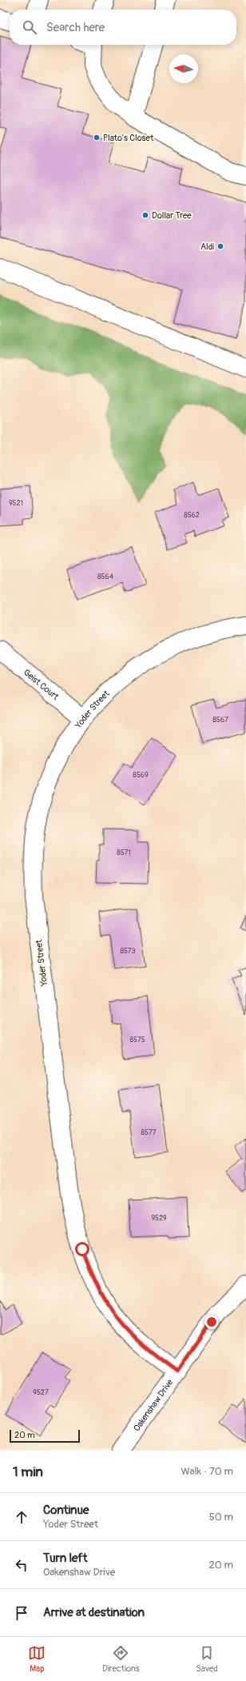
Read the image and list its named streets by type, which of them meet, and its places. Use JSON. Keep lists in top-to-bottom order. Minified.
{"streets":{"street":["Geist Court","Yoder Street","Oakenshaw Drive"]},"crossings":[["Geist Court","Yoder Street"],["Yoder Street","Oakenshaw Drive"]],"places":["Plato's Closet","Dollar Tree","Aldi"],"house_numbers":["9521","8562","8564","8567","8569","8571","8573","8575","8577","9529","9527"],"scale_bar":"20 m","north":"left","page":{"search":"Search here","scale":"20 m","heading":["1 min","Walk · 70 m"],"list":[["Continue","Yoder Street","50 m"],["Turn left","Oakenshaw Drive","20 m"],"Arrive at destination"],"nav":["Map","Directions","Saved"]}}
